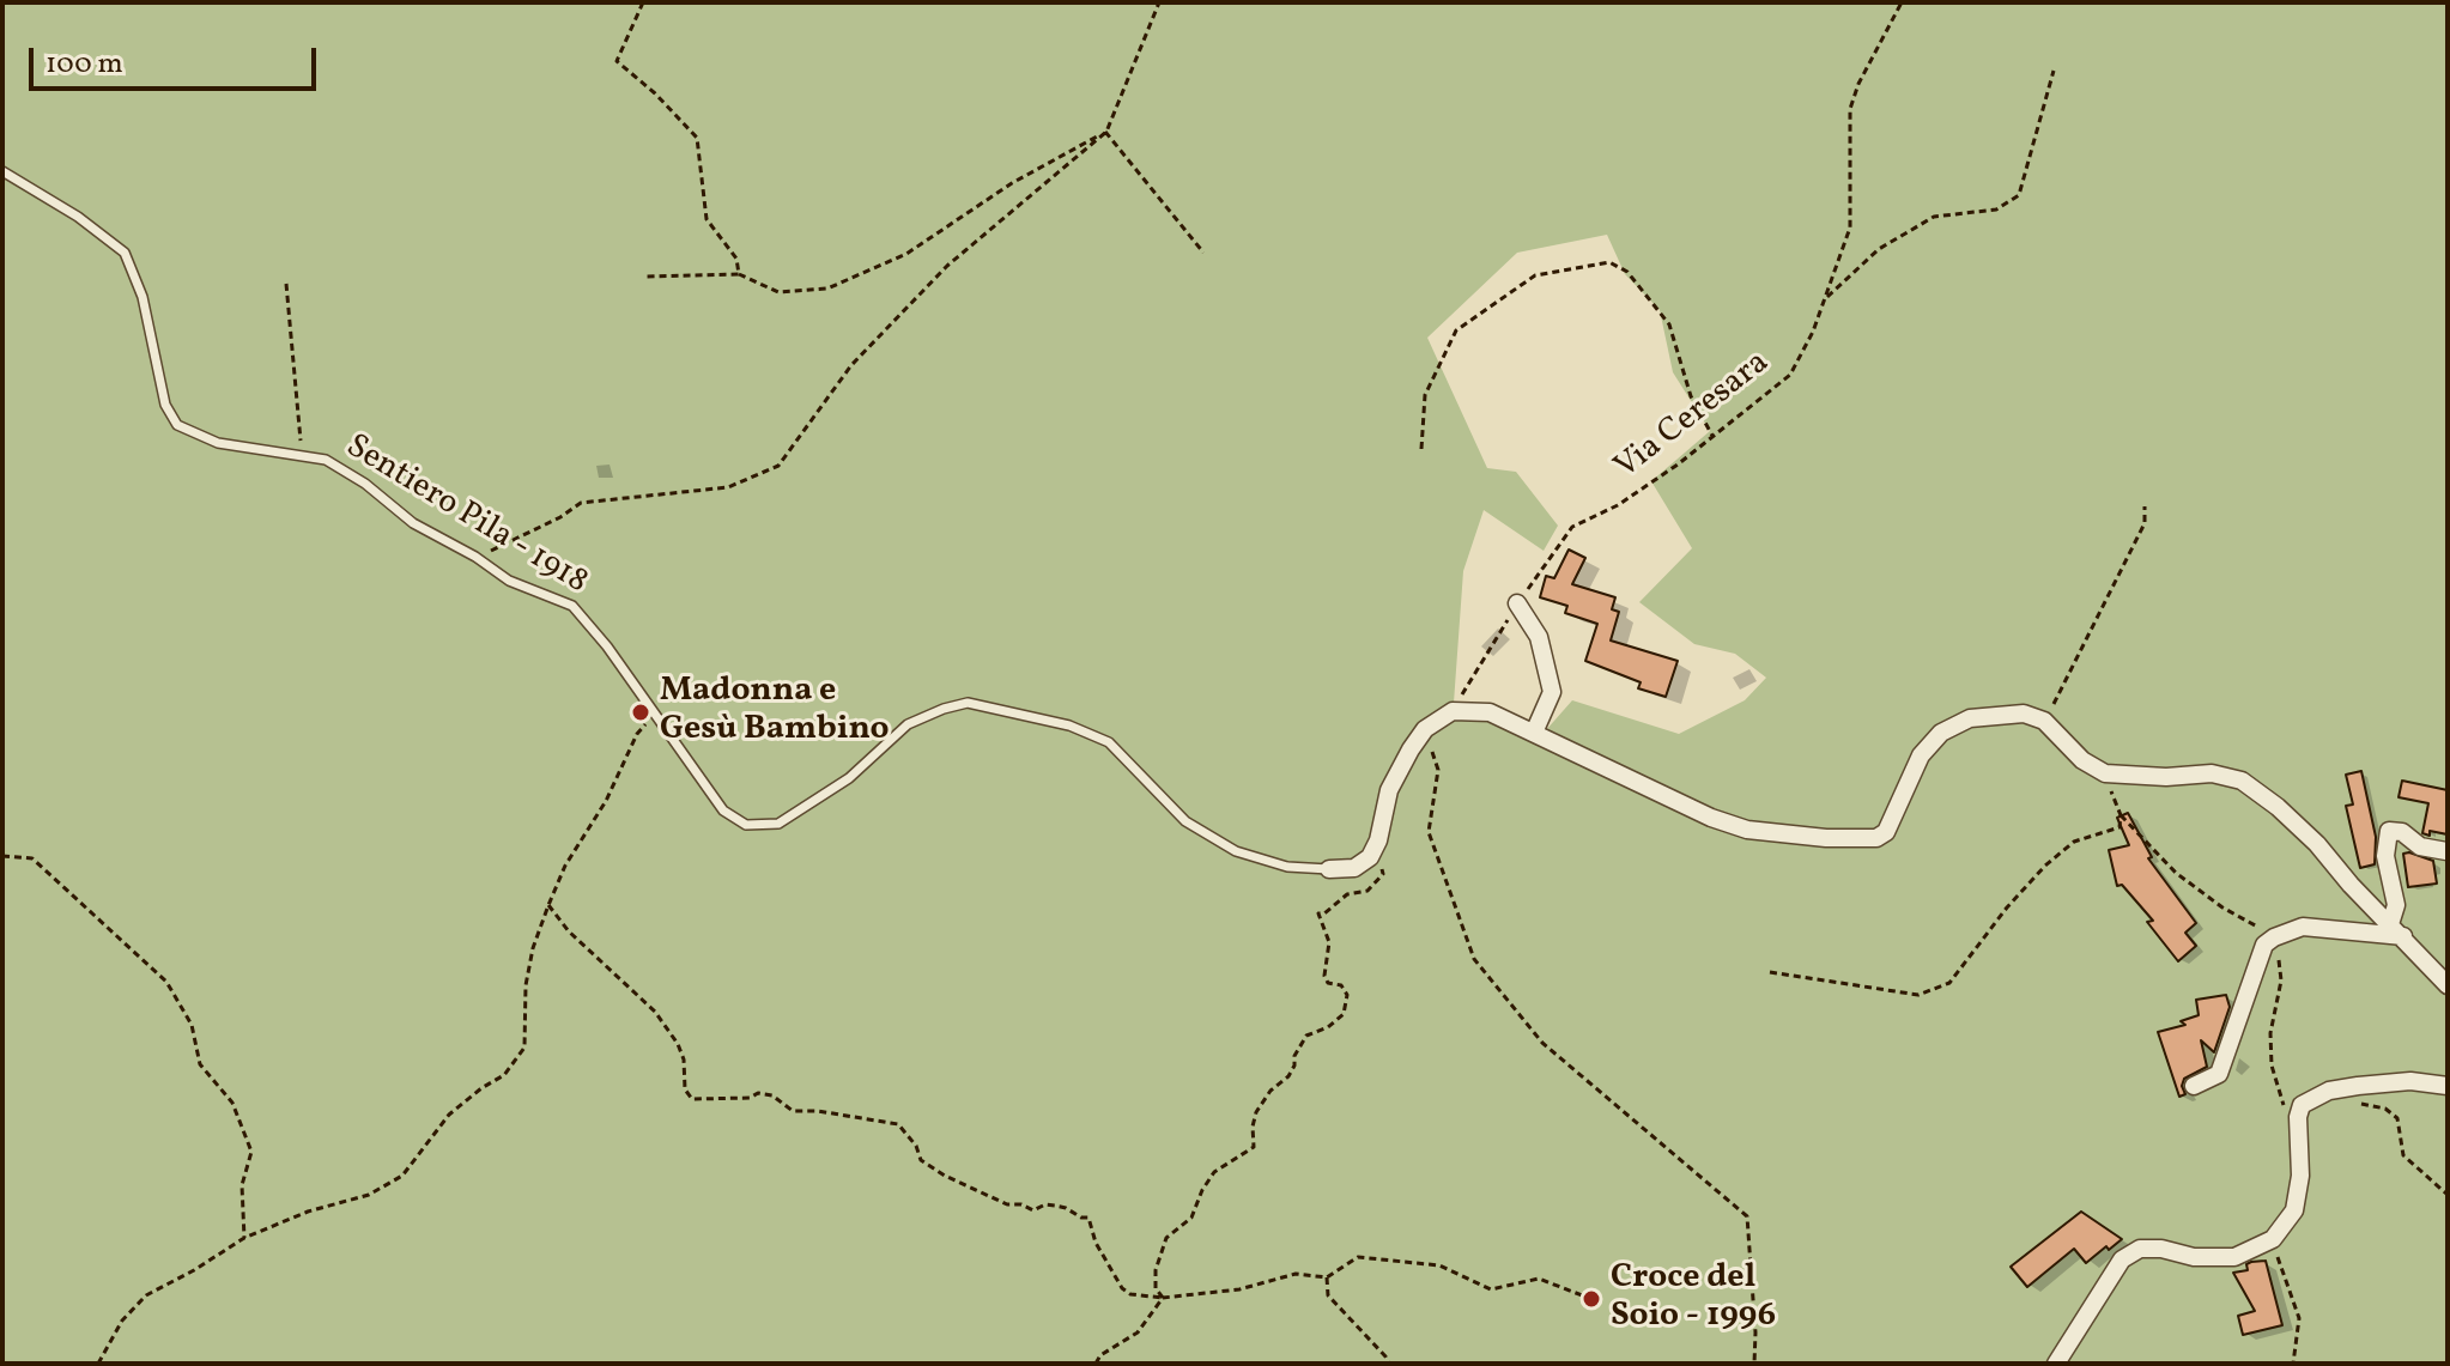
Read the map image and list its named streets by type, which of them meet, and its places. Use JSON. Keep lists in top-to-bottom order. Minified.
{"streets":{"lane":["Sentiero Pila - 1918"],"path":["Via Ceresara"]},"places":["Madonna e Gesù Bambino","Croce del Soio - 1996"],"scale_bar":"100 m"}
